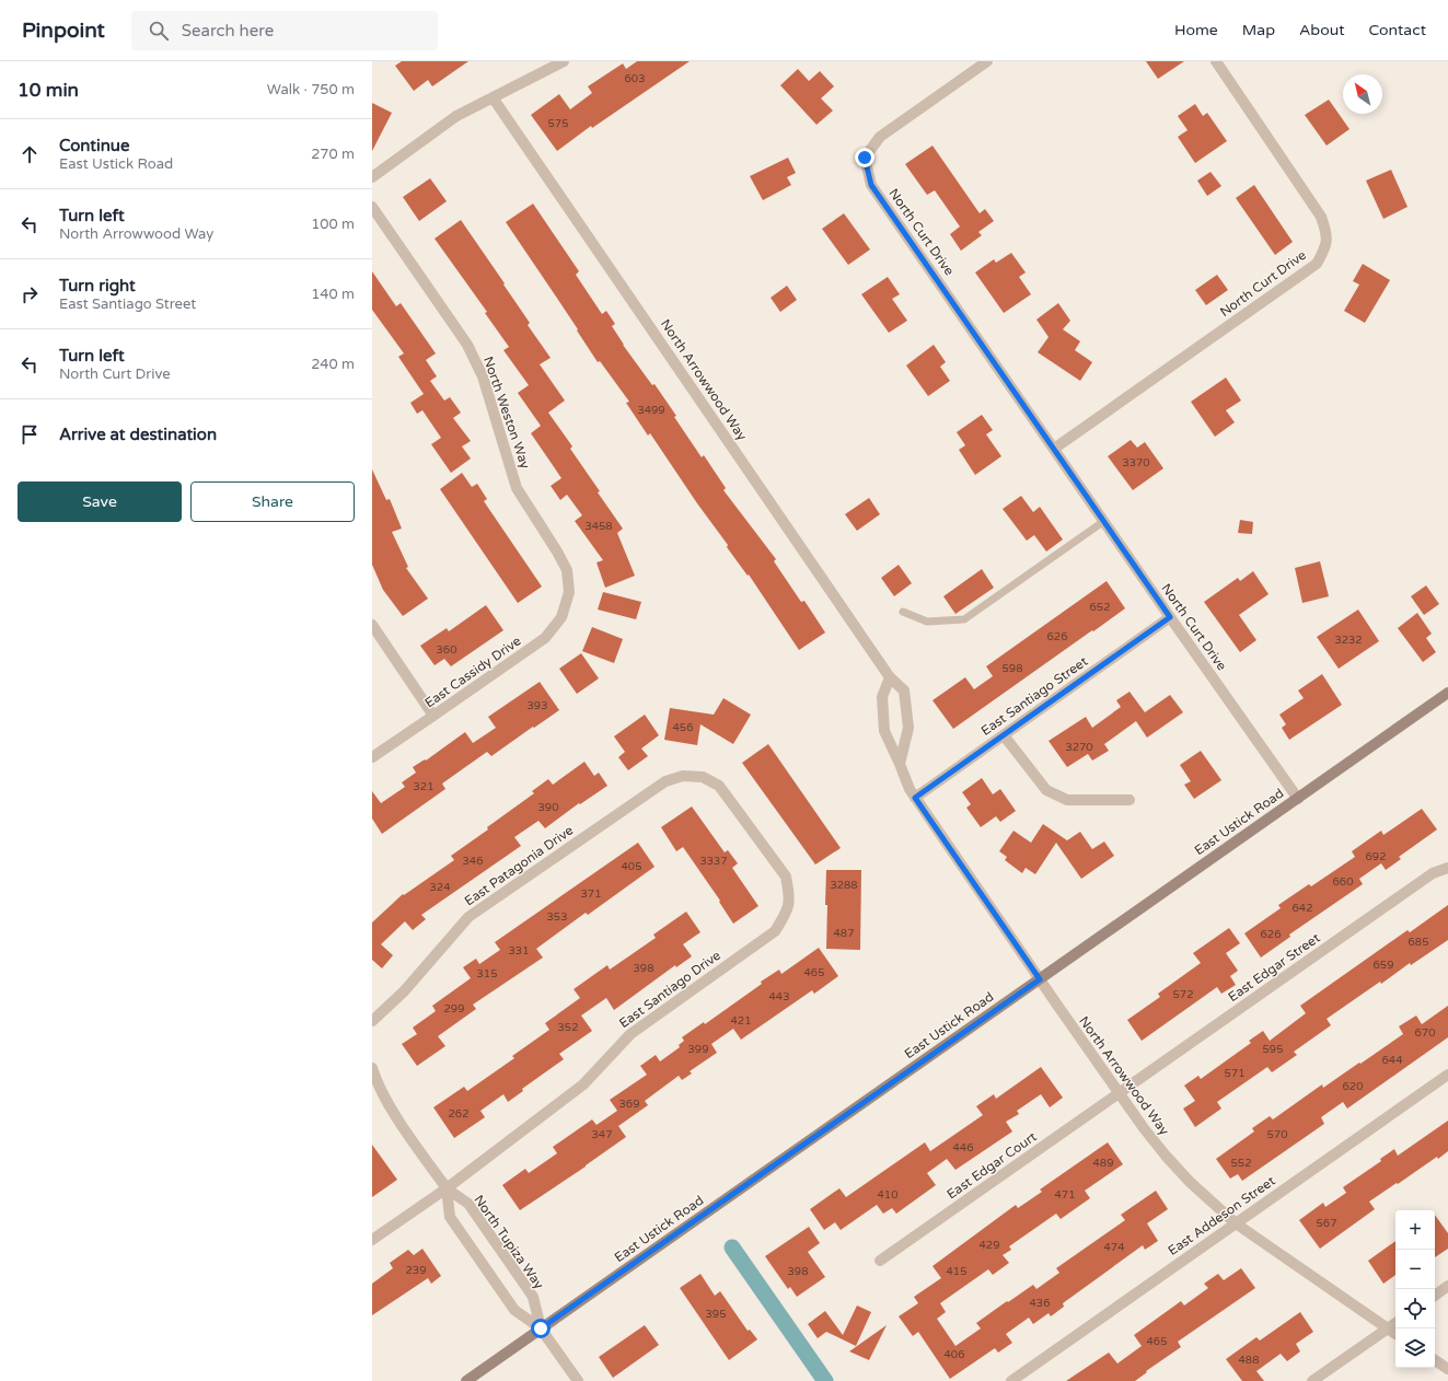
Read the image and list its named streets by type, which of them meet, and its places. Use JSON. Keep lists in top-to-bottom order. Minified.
{"streets":{"main road":["East Ustick Road"],"street":["North Curt Drive","North Arrowwood Way","North Weston Way","East Cassidy Drive","East Santiago Street","East Patagonia Drive","East Edgar Street","East Santiago Drive","East Edgar Court","East Addeson Street","North Tupiza Way"]},"crossings":[["North Curt Drive","East Santiago Street"],["North Curt Drive","East Ustick Road"],["North Arrowwood Way","East Santiago Street"],["North Arrowwood Way","East Ustick Road"],["North Arrowwood Way","East Edgar Street"],["North Arrowwood Way","East Edgar Court"],["North Arrowwood Way","East Addeson Street"],["North Weston Way","East Cassidy Drive"],["East Ustick Road","North Tupiza Way"],["East Patagonia Drive","East Santiago Drive"],["East Edgar Street","East Edgar Court"],["East Santiago Drive","North Tupiza Way"]],"house_numbers":["603","575","3499","3370","3458","652","626","3232","360","598","393","456","3270","321","390","692","346","3337","405","660","3288","324","371","642","353","487","626","685","331","659","398","465","315","572","443","299","421","352","670","399","595","644","571","620","369","262","347","570","446","489","552","410","471","567","429","474","239","398","415","436","395","465","406","488"],"north":"top left","page":{"header":"Pinpoint","search":"Search here","nav":["Home","Map","About","Contact"],"heading":["10 min","Walk · 750 m"],"list":[["Continue","East Ustick Road","270 m"],["Turn left","North Arrowwood Way","100 m"],["Turn right","East Santiago Street","140 m"],["Turn left","North Curt Drive","240 m"],"Arrive at destination"],"buttons":["Save","Share"],"map_buttons":["+","−"]}}
